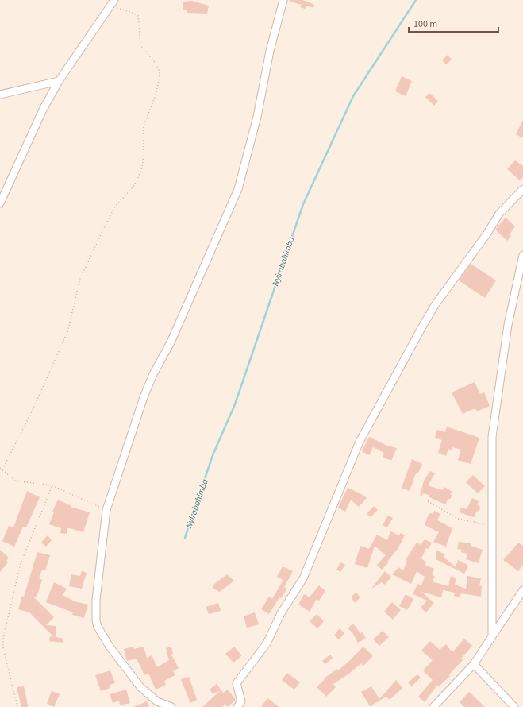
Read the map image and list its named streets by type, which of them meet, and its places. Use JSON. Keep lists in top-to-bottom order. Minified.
{"water":["Nyirabahimba"],"scale_bar":"100 m"}
